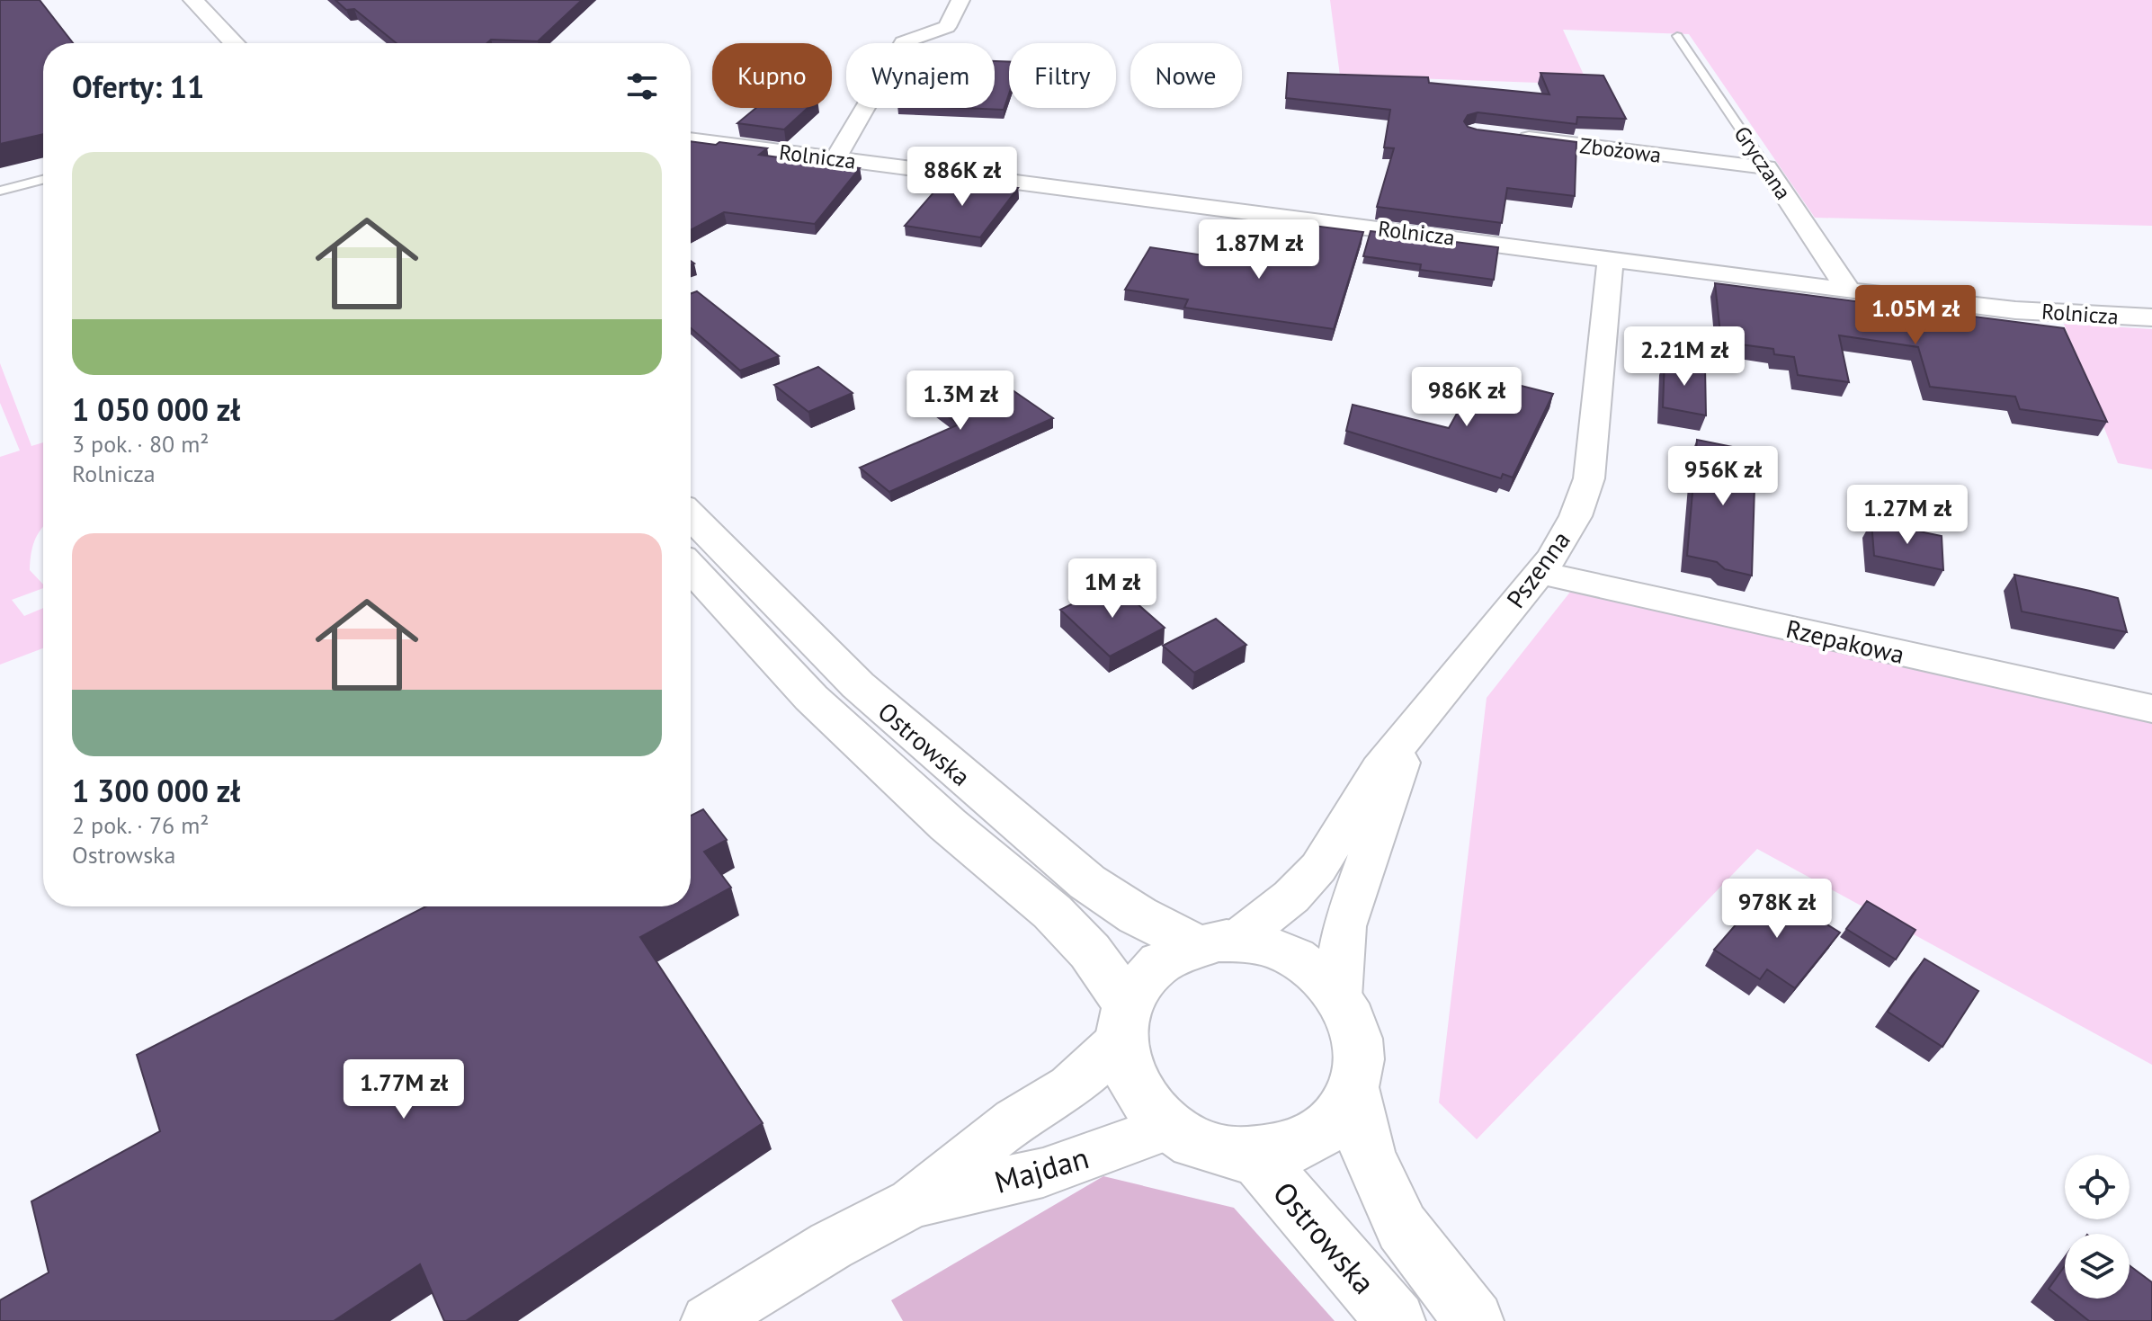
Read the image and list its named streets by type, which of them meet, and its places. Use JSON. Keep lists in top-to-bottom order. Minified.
{"streets":{"main road":["Ostrowska"],"street":["Zbożowa","Rolnicza","Gryczana","Pszenna","Rzepakowa","Majdan"]},"crossings":[["Zbożowa","Gryczana"],["Rolnicza","Gryczana"],["Rolnicza","Pszenna"],["Pszenna","Rzepakowa"],["Pszenna","Ostrowska"],["Pszenna","Majdan"],["Ostrowska","Majdan"]],"page":{"chip":["Kupno","Wynajem","Filtry","Nowe"],"heading":"Oferty: 11","list":[{"name":"1 050 000 zł","note":"3 pok. · 80 m² · Rolnicza"},{"name":"1 300 000 zł","note":"2 pok. · 76 m² · Ostrowska"}],"price":["886K zł","1.87M zł","1.05M zł","2.21M zł","986K zł","1.3M zł","956K zł","1.27M zł","1M zł","978K zł","1.77M zł"]}}
